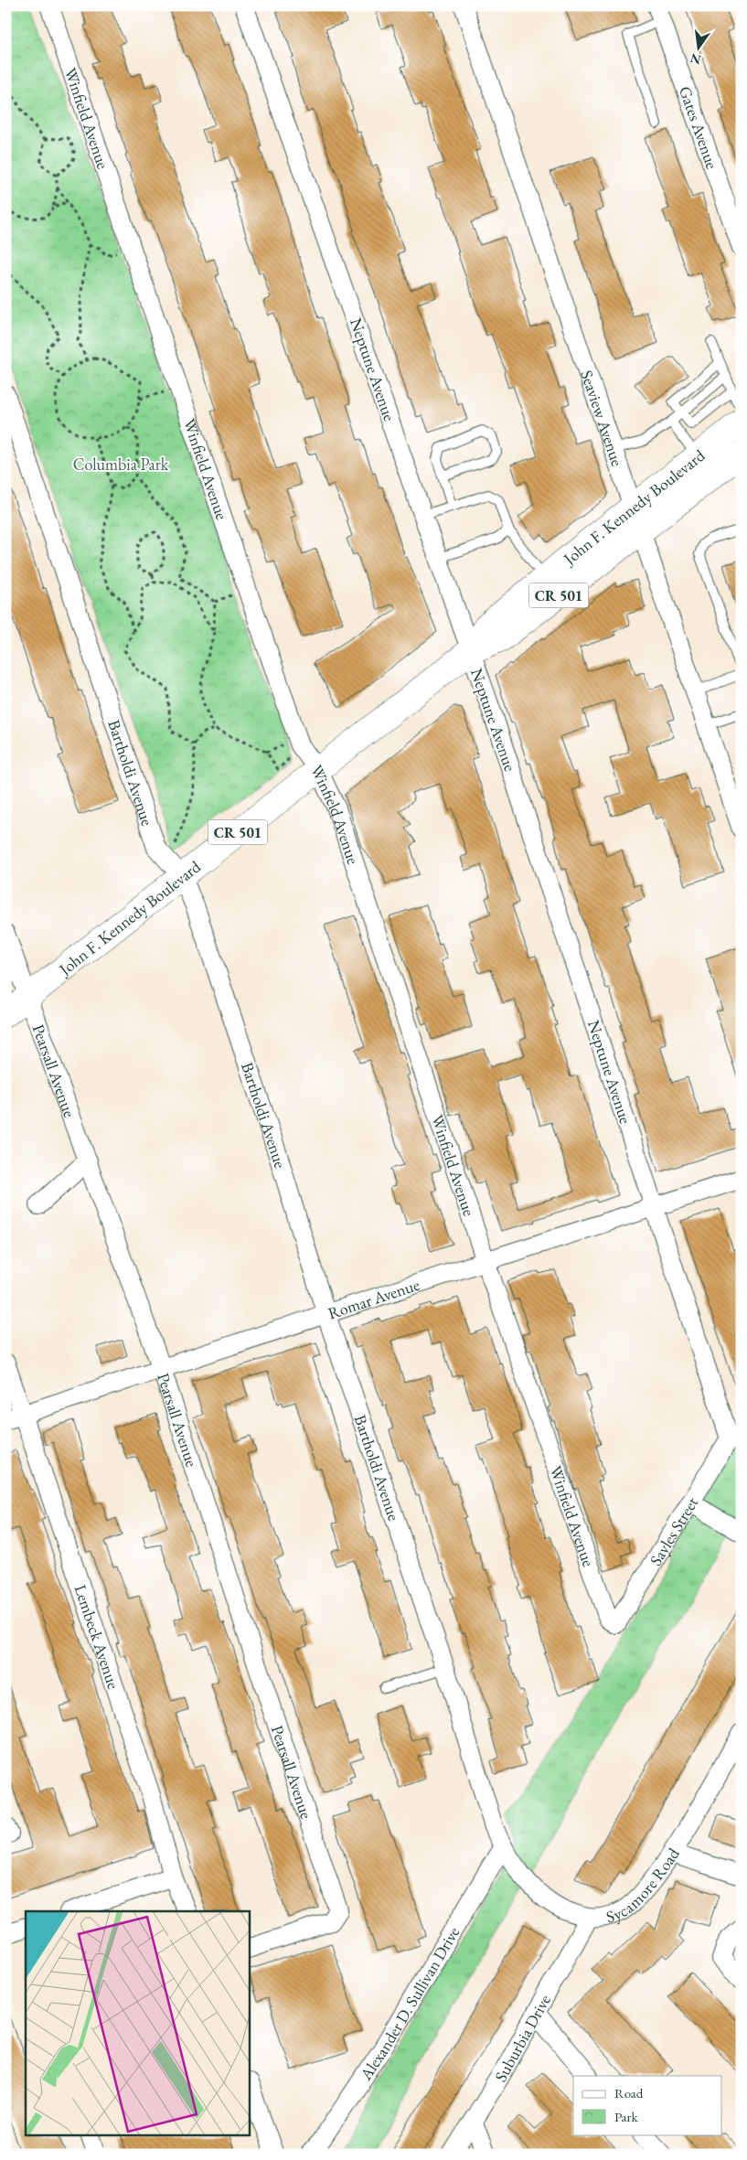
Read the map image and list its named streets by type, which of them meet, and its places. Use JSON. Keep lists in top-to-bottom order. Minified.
{"streets":{"main road":["John F. Kennedy Boulevard","CR 501"],"street":["Winfield Avenue","Gates Avenue","Neptune Avenue","Seaview Avenue","Bartholdi Avenue","Pearsall Avenue","Romar Avenue","Sayles Street","Lembeck Avenue","Sycamore Road","Alexander D. Sullivan Drive","Suburbia Drive"]},"crossings":[["Winfield Avenue","John F. Kennedy Boulevard"],["Winfield Avenue","Romar Avenue"],["Winfield Avenue","Sayles Street"],["Neptune Avenue","John F. Kennedy Boulevard"],["Neptune Avenue","Romar Avenue"],["Neptune Avenue","Sayles Street"],["Seaview Avenue","John F. Kennedy Boulevard"],["John F. Kennedy Boulevard","Bartholdi Avenue"],["John F. Kennedy Boulevard","Pearsall Avenue"],["Bartholdi Avenue","Romar Avenue"],["Bartholdi Avenue","Sycamore Road"],["Bartholdi Avenue","Alexander D. Sullivan Drive"],["Pearsall Avenue","Romar Avenue"],["Romar Avenue","Lembeck Avenue"],["Sycamore Road","Alexander D. Sullivan Drive"],["Sycamore Road","Suburbia Drive"]],"parks":["Columbia Park"],"legend":["Road","Park"],"north":"bottom"}
